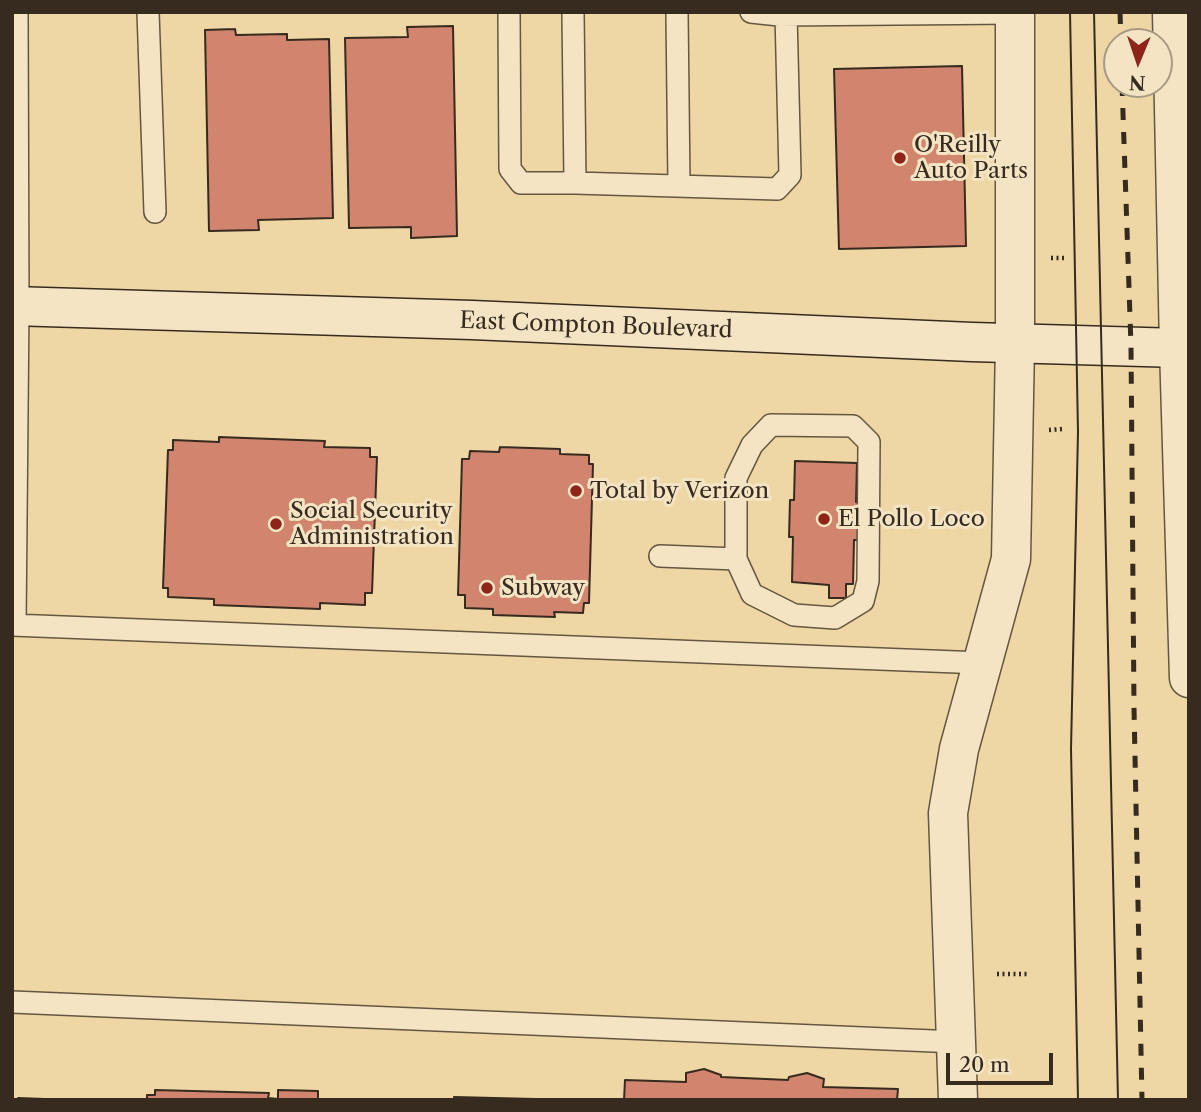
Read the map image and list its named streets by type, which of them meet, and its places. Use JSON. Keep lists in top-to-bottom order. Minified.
{"streets":{"street":["East Compton Boulevard"]},"places":["O'Reilly Auto Parts","Total by Verizon","El Pollo Loco","Social Security Administration","Subway"],"scale_bar":"20 m","north":"bottom"}
